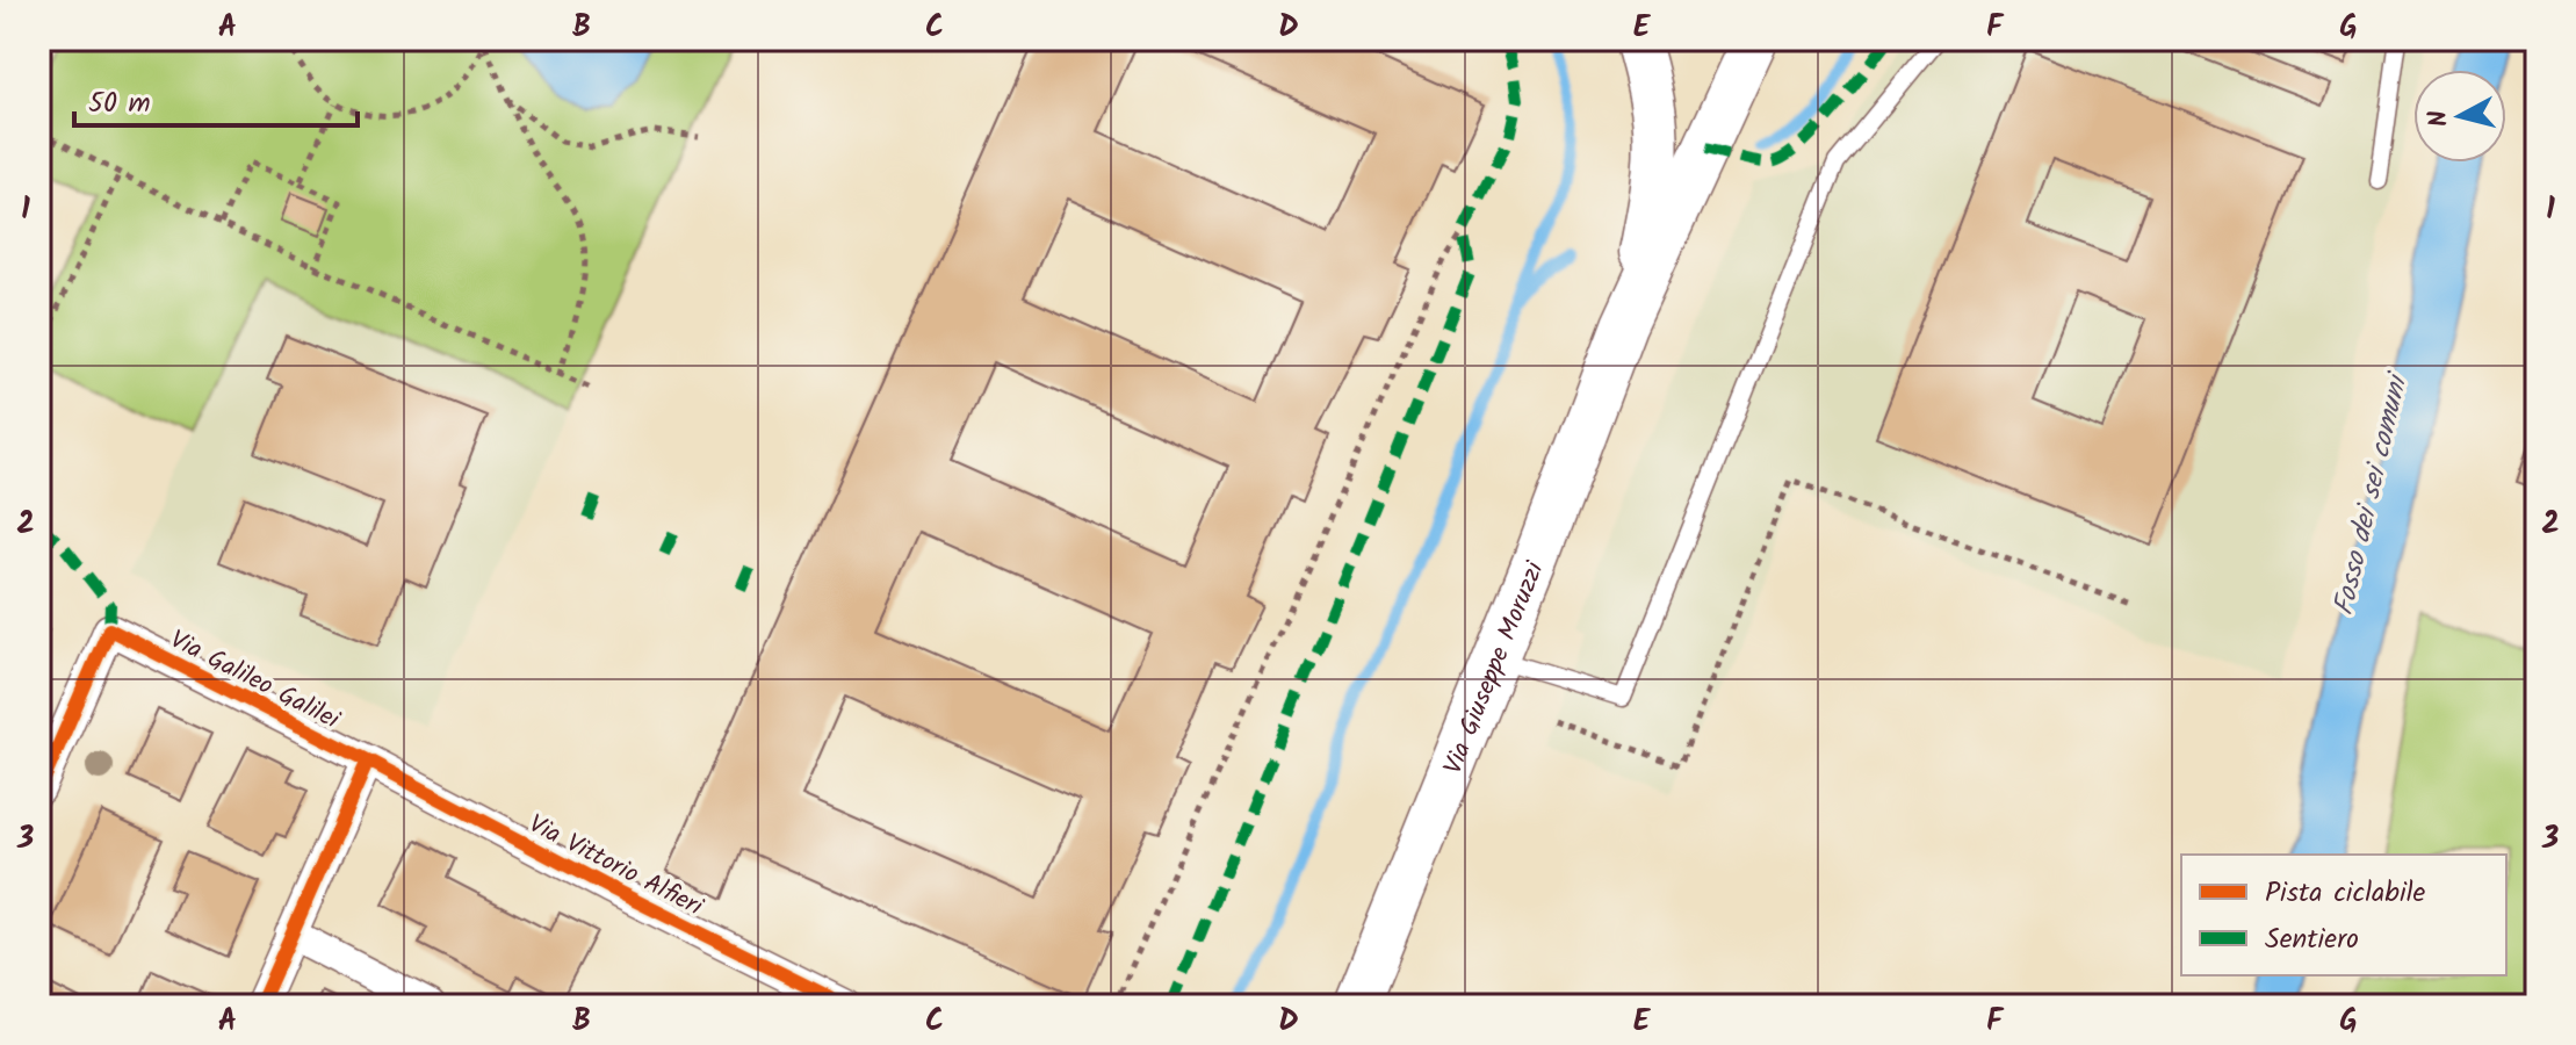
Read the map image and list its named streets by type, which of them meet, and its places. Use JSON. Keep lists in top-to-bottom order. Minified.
{"streets":{"main road":["Via Giuseppe Moruzzi"],"street":["Via Galileo Galilei","Via Vittorio Alfieri"]},"crossings":[["Via Galileo Galilei","Via Vittorio Alfieri"]],"water":["Fosso dei sei comuni"],"legend":["Pista ciclabile","Sentiero"],"scale_bar":"50 m","north":"left","grid":{"columns":["A","B","C","D","E","F","G"],"rows":["1","2","3"]}}
